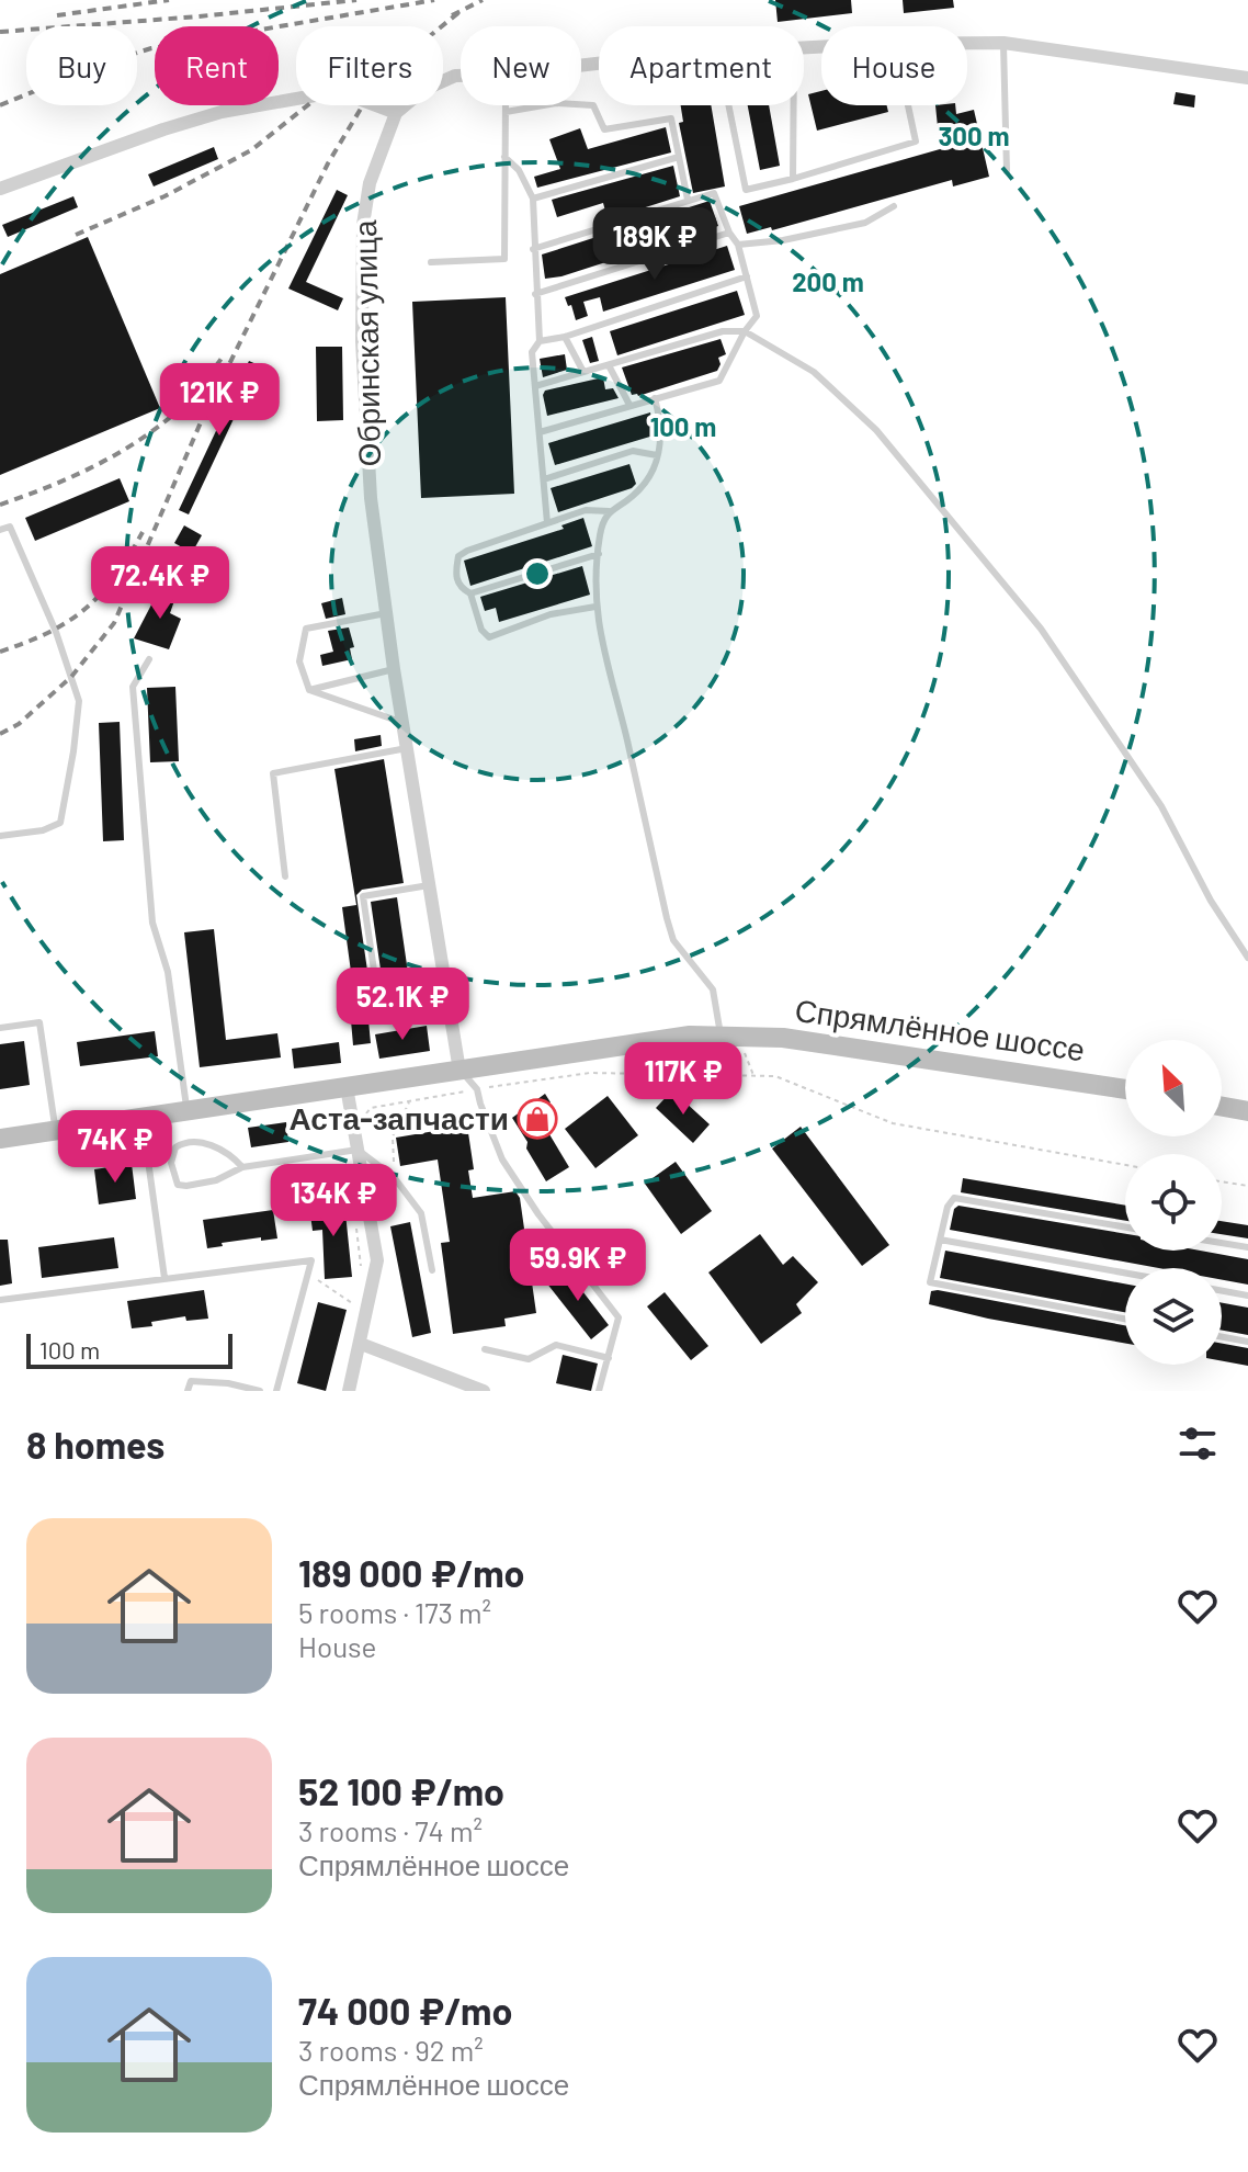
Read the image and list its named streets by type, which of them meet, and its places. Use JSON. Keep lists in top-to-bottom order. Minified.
{"streets":{"main road":["Спрямлённое шоссе"],"street":["Обринская улица"]},"crossings":[["Обринская улица","Спрямлённое шоссе"]],"places":{"shop":["Аста-запчасти"]},"scale_bar":"100 m","north":"top left","page":{"chip":["Buy","Rent","Filters","New","Apartment","House"],"price":["189K ₽","121K ₽","72.4K ₽","52.1K ₽","117K ₽","74K ₽","134K ₽","59.9K ₽"],"scale":"100 m","heading":"8 homes","list":[{"name":"189 000 ₽/mo","note":"5 rooms · 173 m² · House"},{"name":"52 100 ₽/mo","note":"3 rooms · 74 m² · Спрямлённое шоссе"},{"name":"74 000 ₽/mo","note":"3 rooms · 92 m² · Спрямлённое шоссе"}]},"rings":["300 m","200 m","100 m"]}
